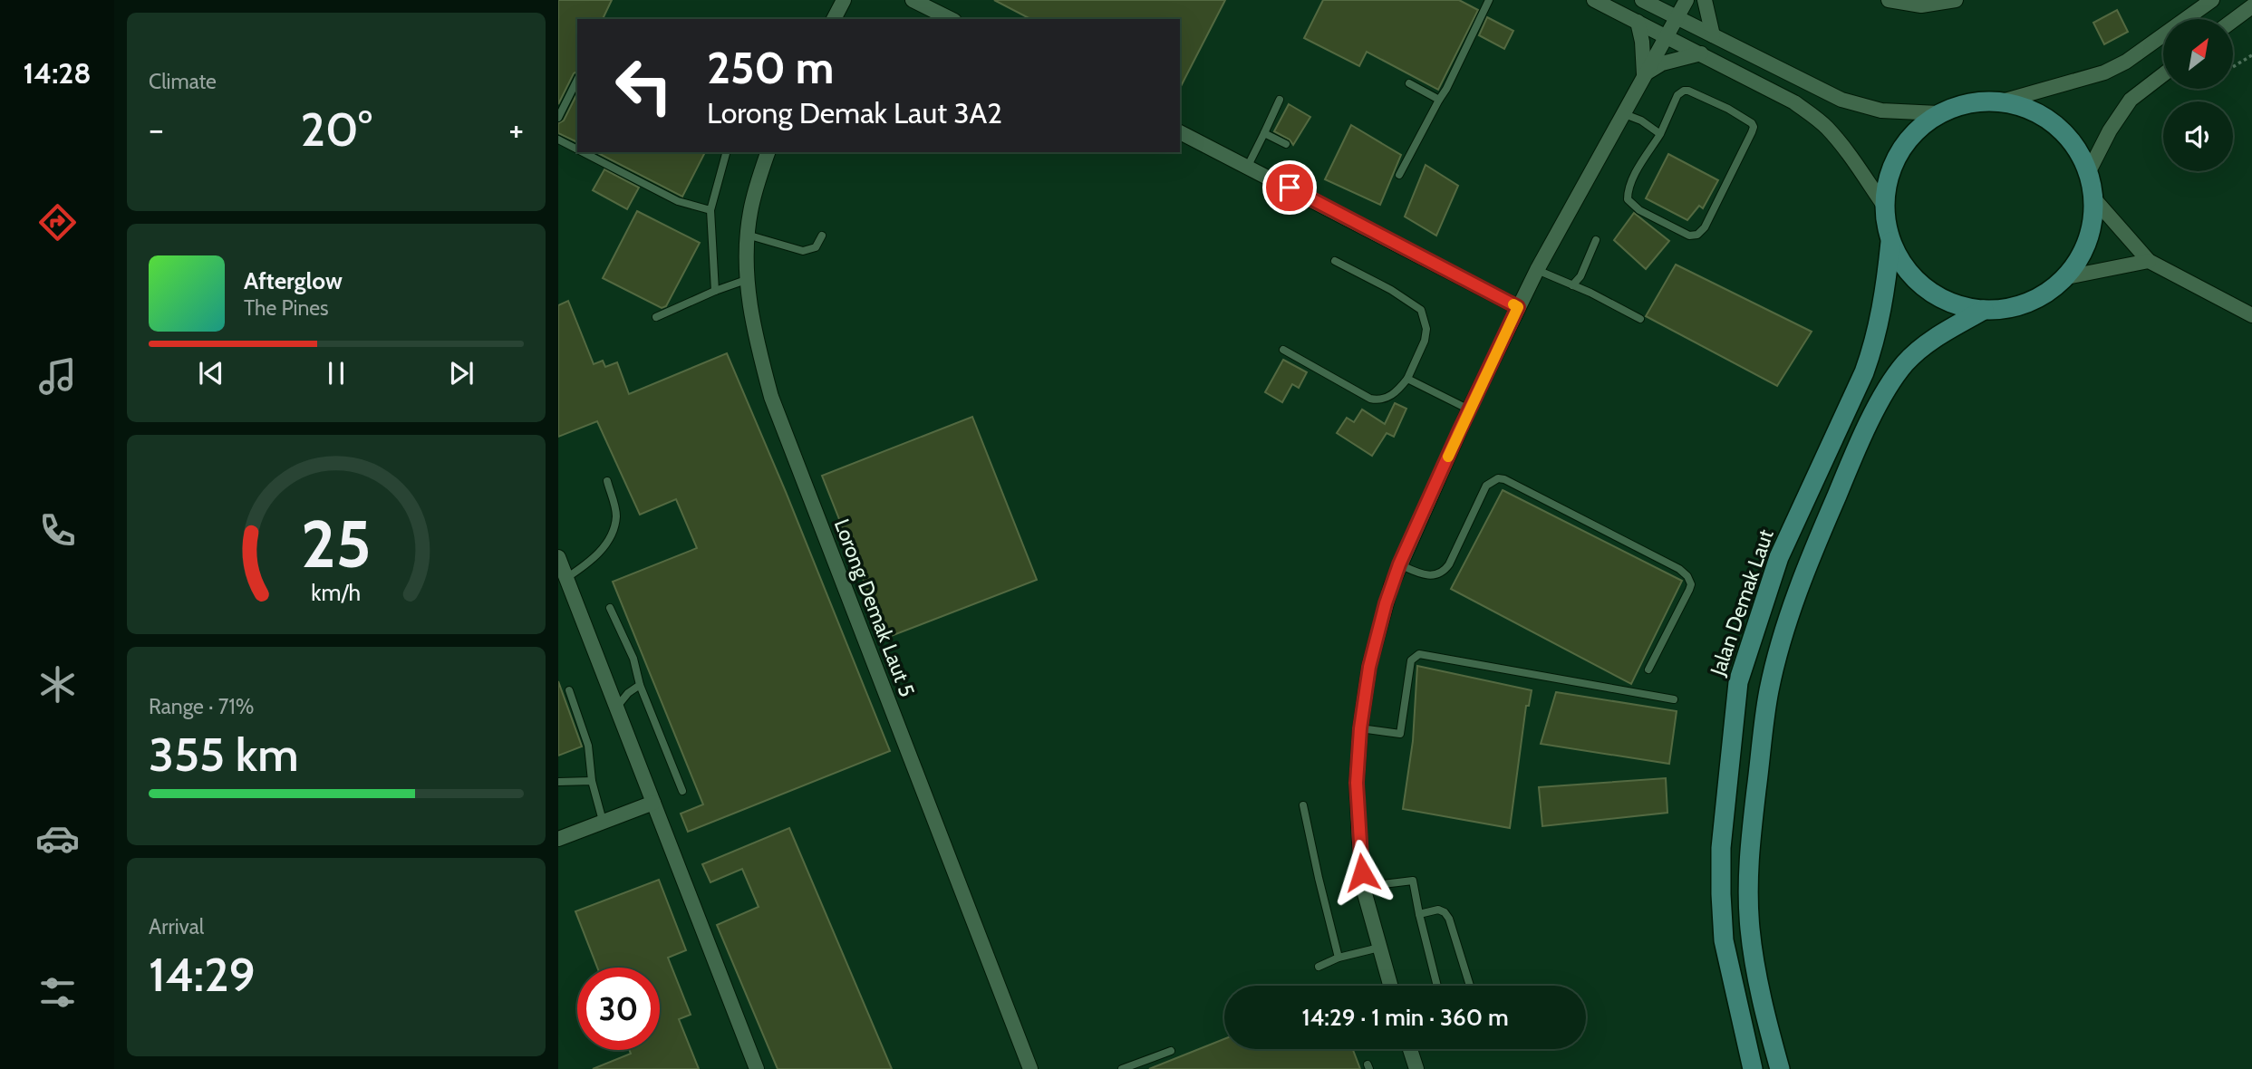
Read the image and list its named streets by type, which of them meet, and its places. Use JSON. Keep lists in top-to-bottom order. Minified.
{"streets":{"main road":["Jalan Demak Laut"],"street":["Lorong Demak Laut 5"]},"north":"top right","page":{"tabs":"14:28","tile":["Climate",["Range · 71%","355 km"],["Arrival","14:29"]],"turn":["250 m","Lorong Demak Laut 3A2"],"heat":["−","20°","+"],"song":["Afterglow","The Pines"],"limit":"30","trip":"14:29 · 1 min · 360 m","gauge":["25","km/h"]}}
